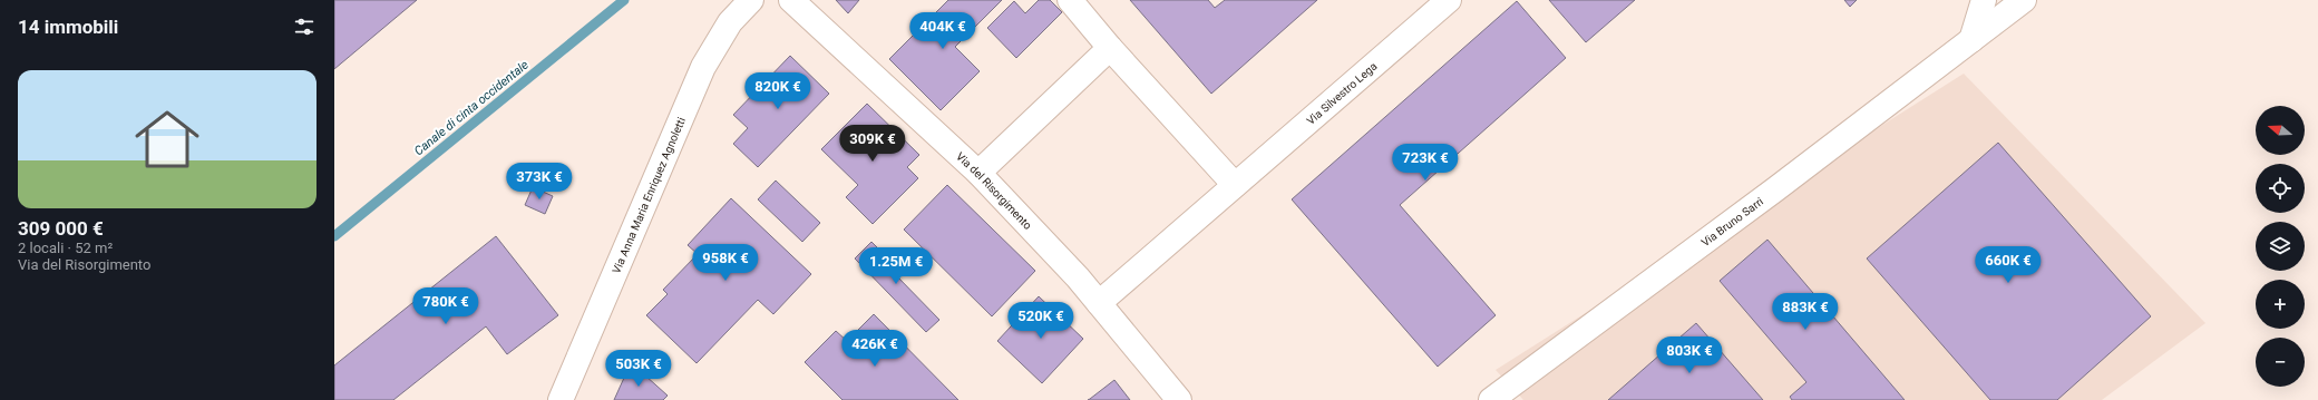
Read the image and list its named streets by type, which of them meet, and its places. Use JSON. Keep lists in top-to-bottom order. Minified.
{"streets":{"street":["Via Silvestro Lega","Via del Risorgimento","Via Anna Maria Enriquez Agnoletti","Via Bruno Sarri"]},"crossings":[["Via Silvestro Lega","Via del Risorgimento"]],"water":["Canale di cinta occidentale"],"north":"left","page":{"heading":"14 immobili","price":["404K €","820K €","309K €","723K €","373K €","958K €","660K €","1.25M €","780K €","883K €","520K €","426K €","803K €","503K €"],"list":[{"name":"309 000 €","note":"2 locali · 52 m² · Via del Risorgimento"}],"map_buttons":["+","−"]}}
